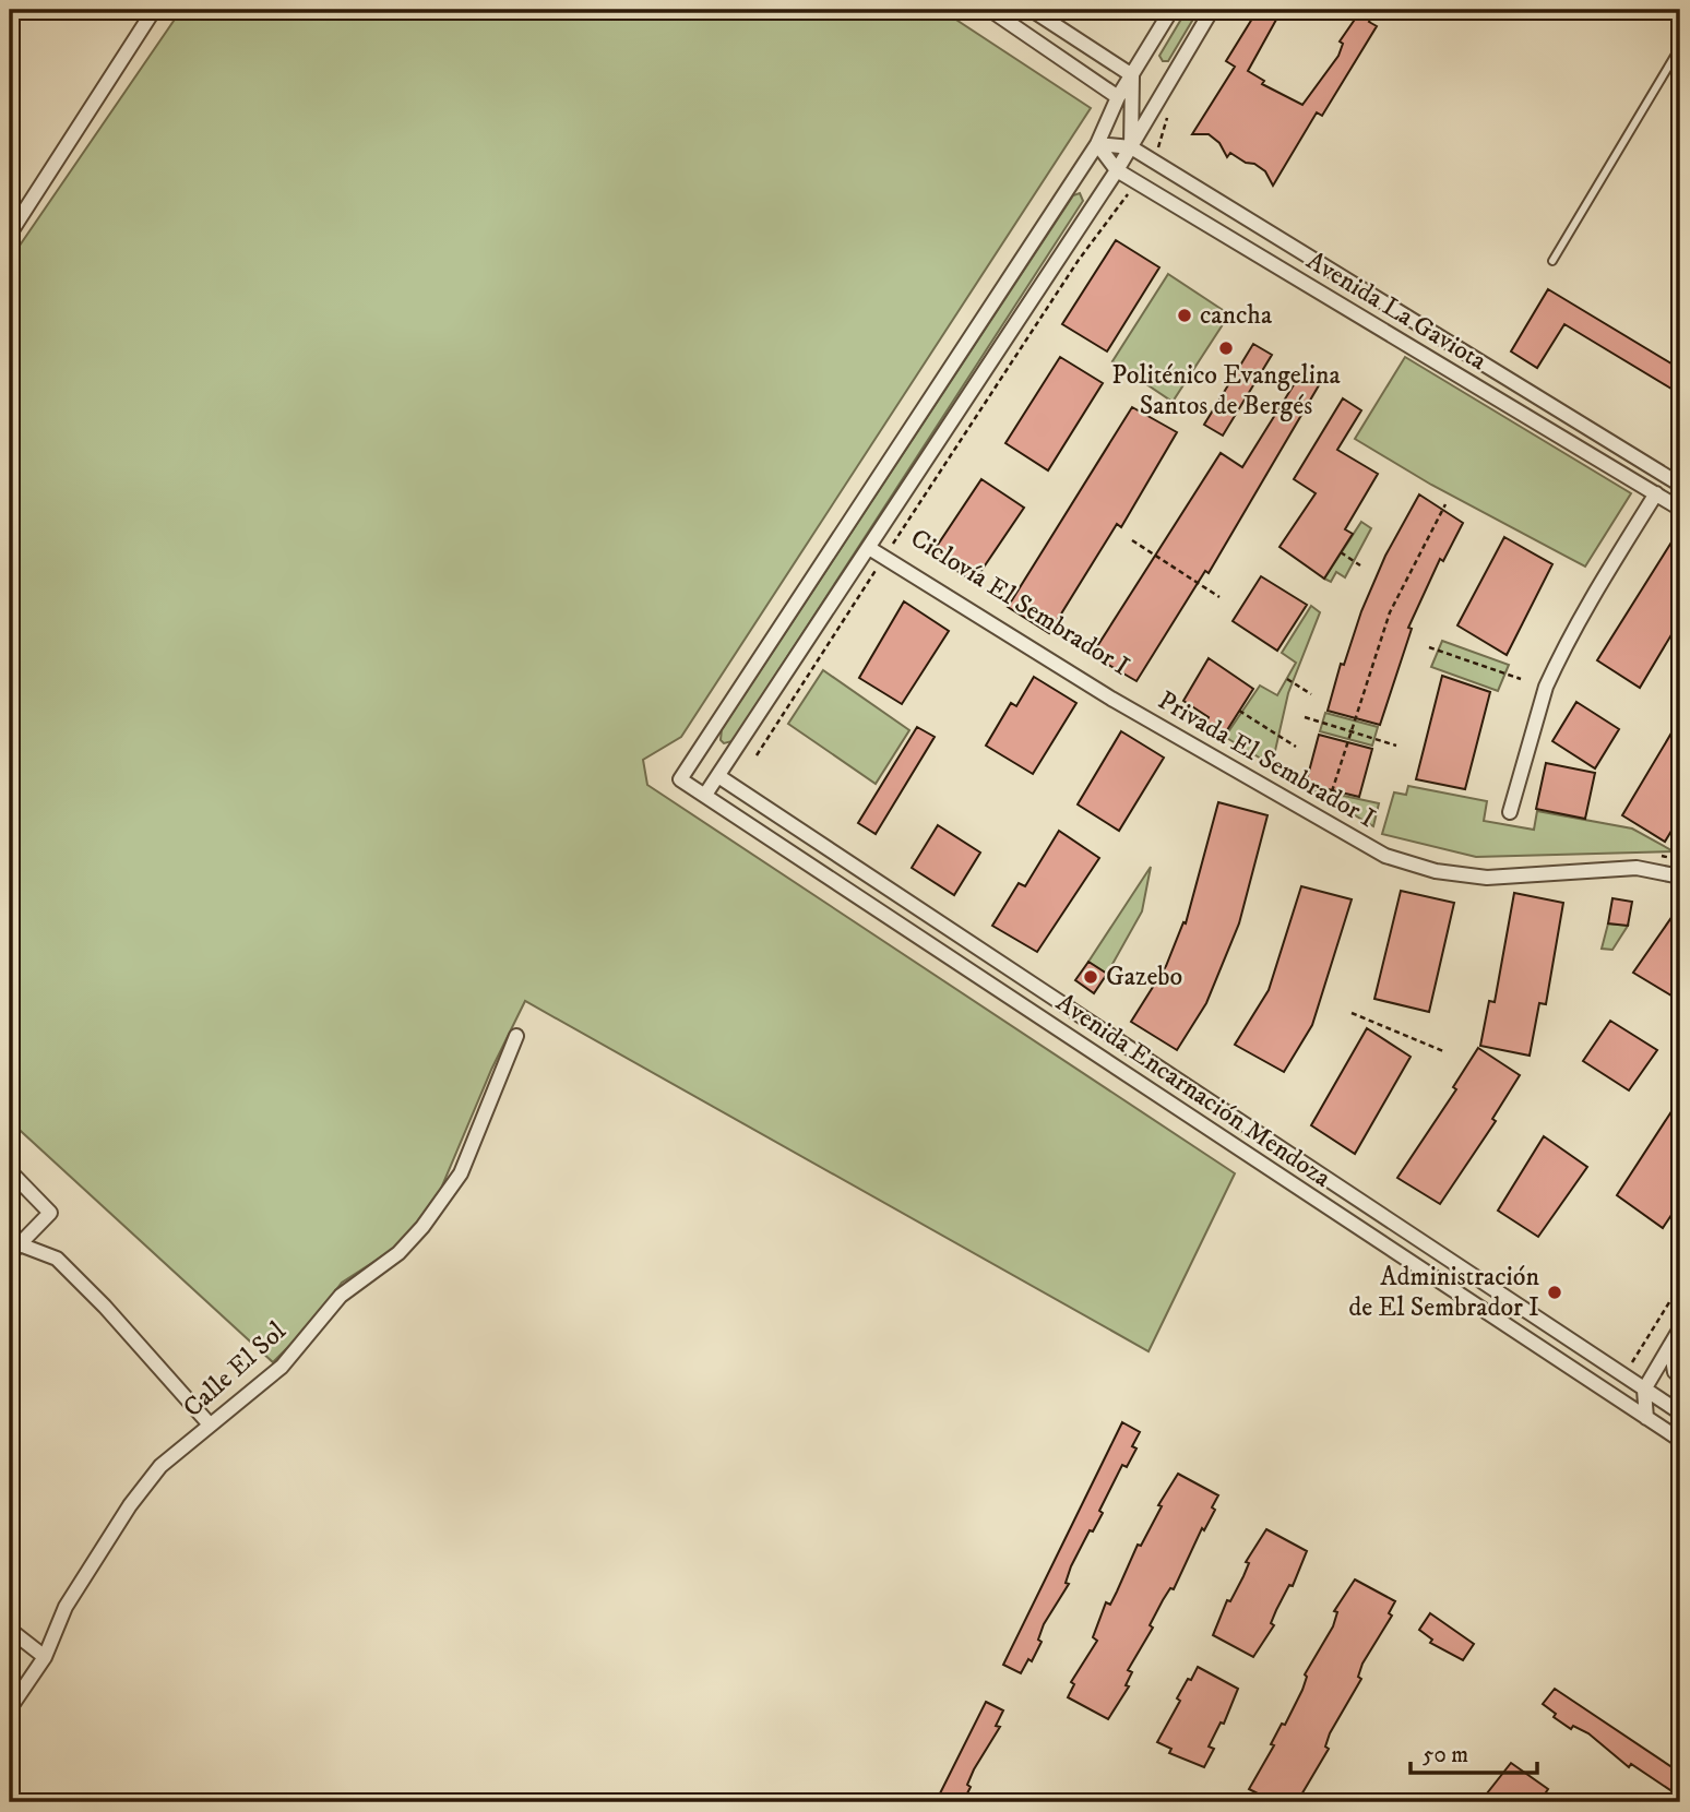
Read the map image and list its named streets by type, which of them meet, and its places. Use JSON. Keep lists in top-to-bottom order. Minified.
{"streets":{"street":["Avenida La Gaviota","Privada El Sembrador I","Avenida Encarnación Mendoza","Calle El Sol"],"path":["Ciclovía El Sembrador I"]},"crossings":[["Avenida La Gaviota","Ciclovía El Sembrador I"],["Avenida La Gaviota","Avenida Encarnación Mendoza"]],"places":["cancha","Politénico Evangelina Santos de Bergés","Gazebo","Administración de El Sembrador I"],"scale_bar":"50 m"}
